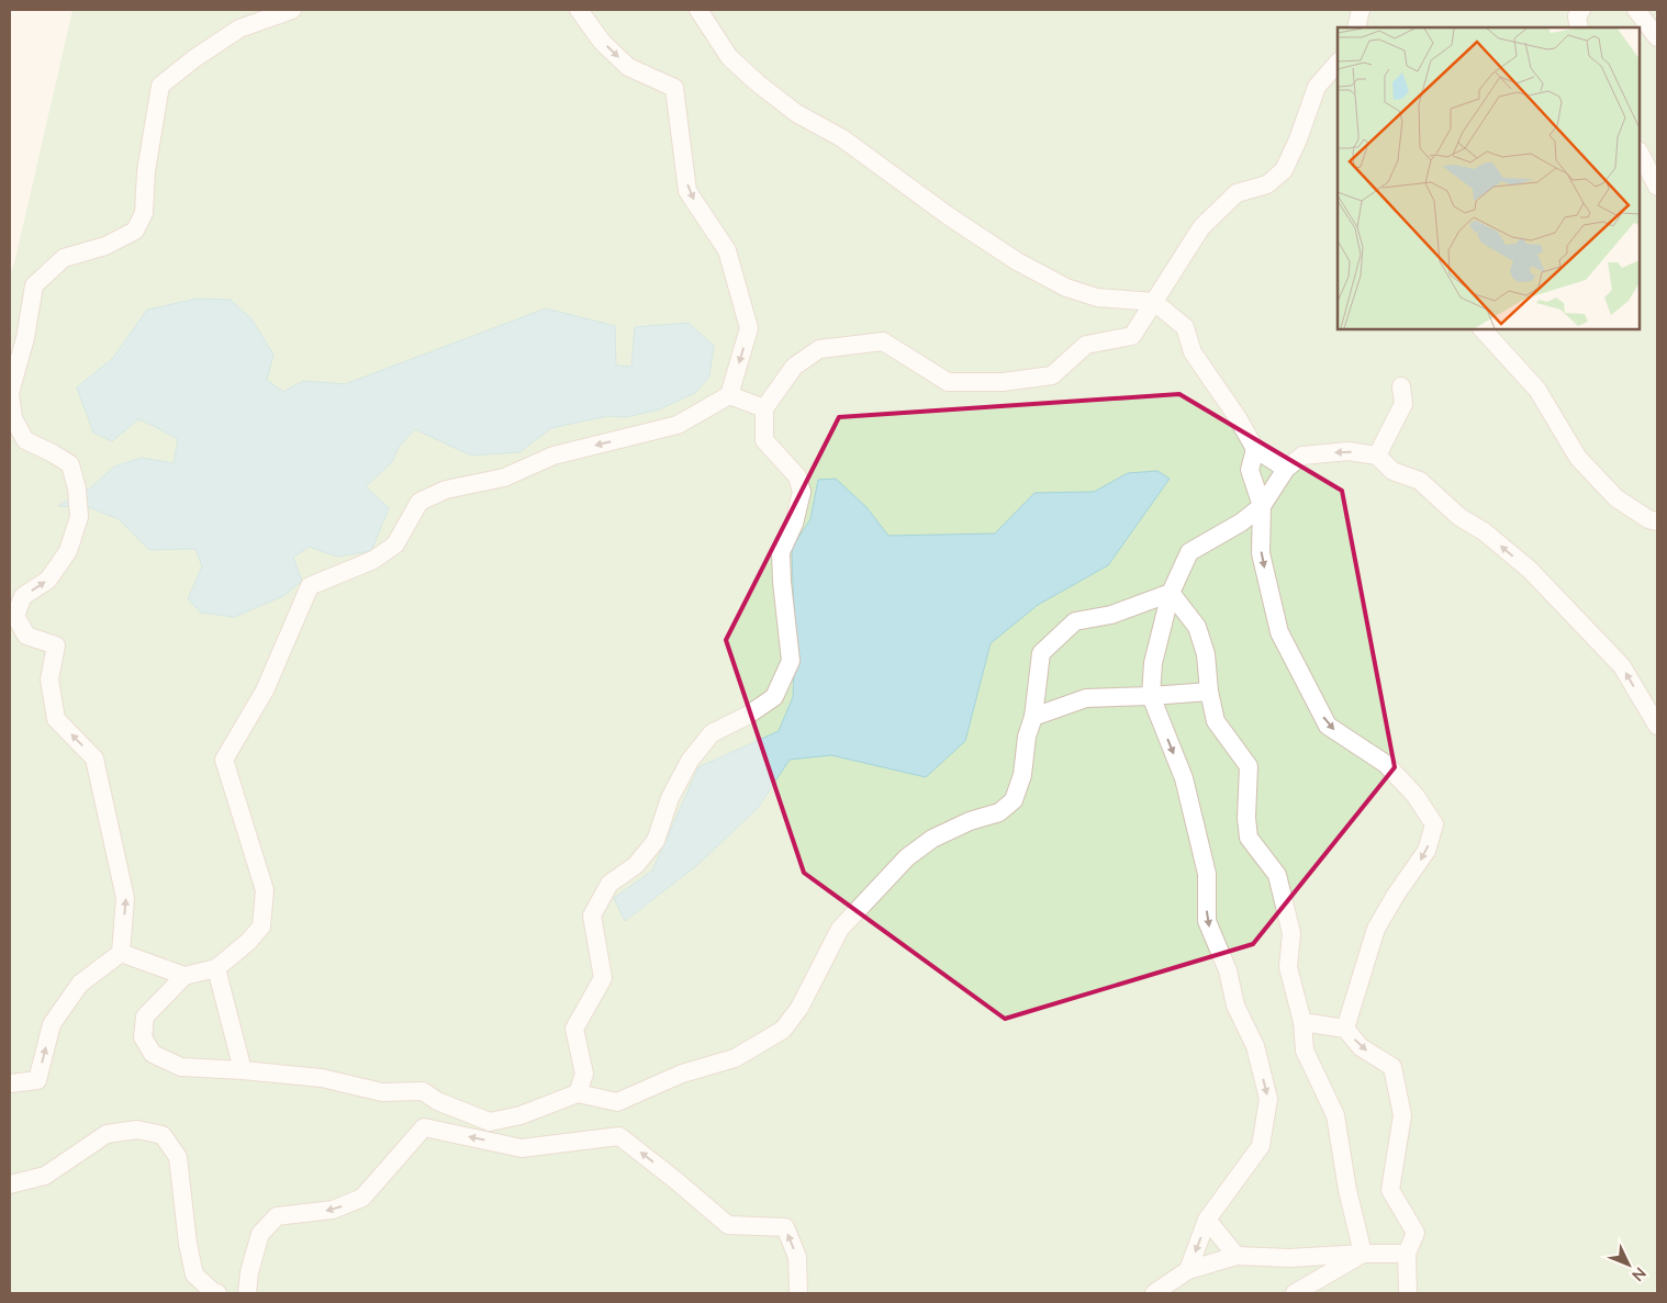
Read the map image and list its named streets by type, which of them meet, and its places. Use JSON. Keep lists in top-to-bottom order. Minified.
{"north":"bottom right"}
